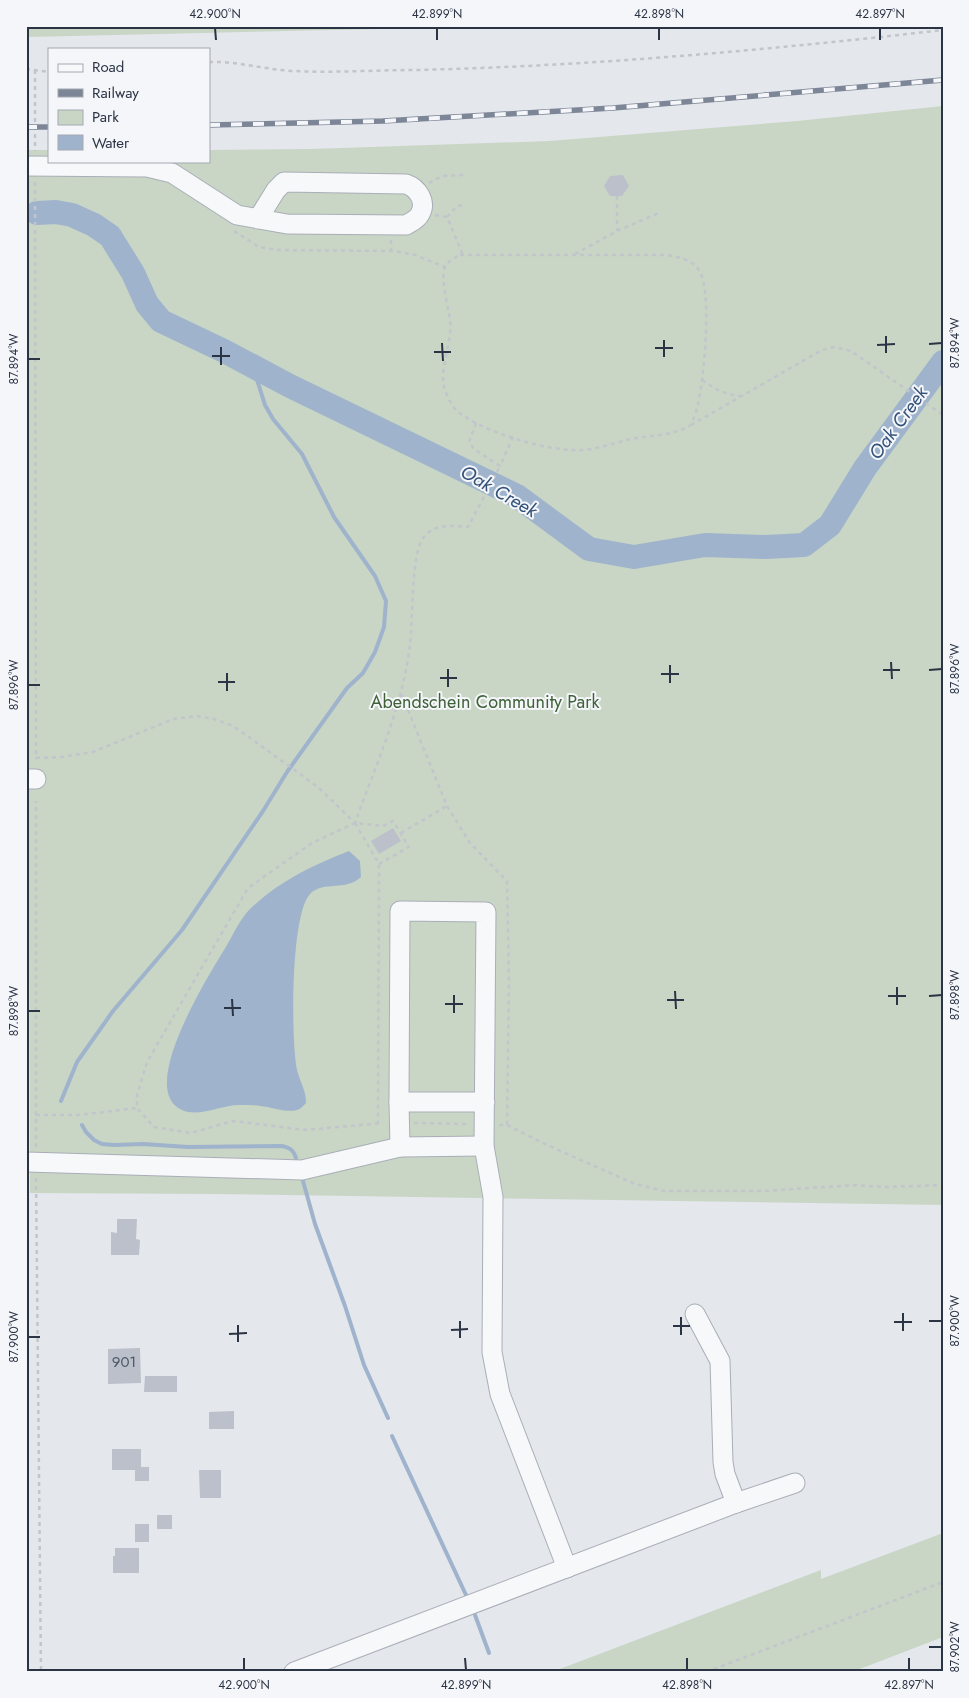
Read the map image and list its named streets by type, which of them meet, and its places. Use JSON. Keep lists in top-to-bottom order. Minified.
{"water":["Oak Creek"],"parks":["Abendschein Community Park"],"house_numbers":["901"],"legend":["Road","Railway","Park","Water"],"coordinates":["42.900°N","42.899°N","42.898°N","42.897°N","87.894°W","87.896°W","87.898°W","87.900°W","87.902°W"]}
